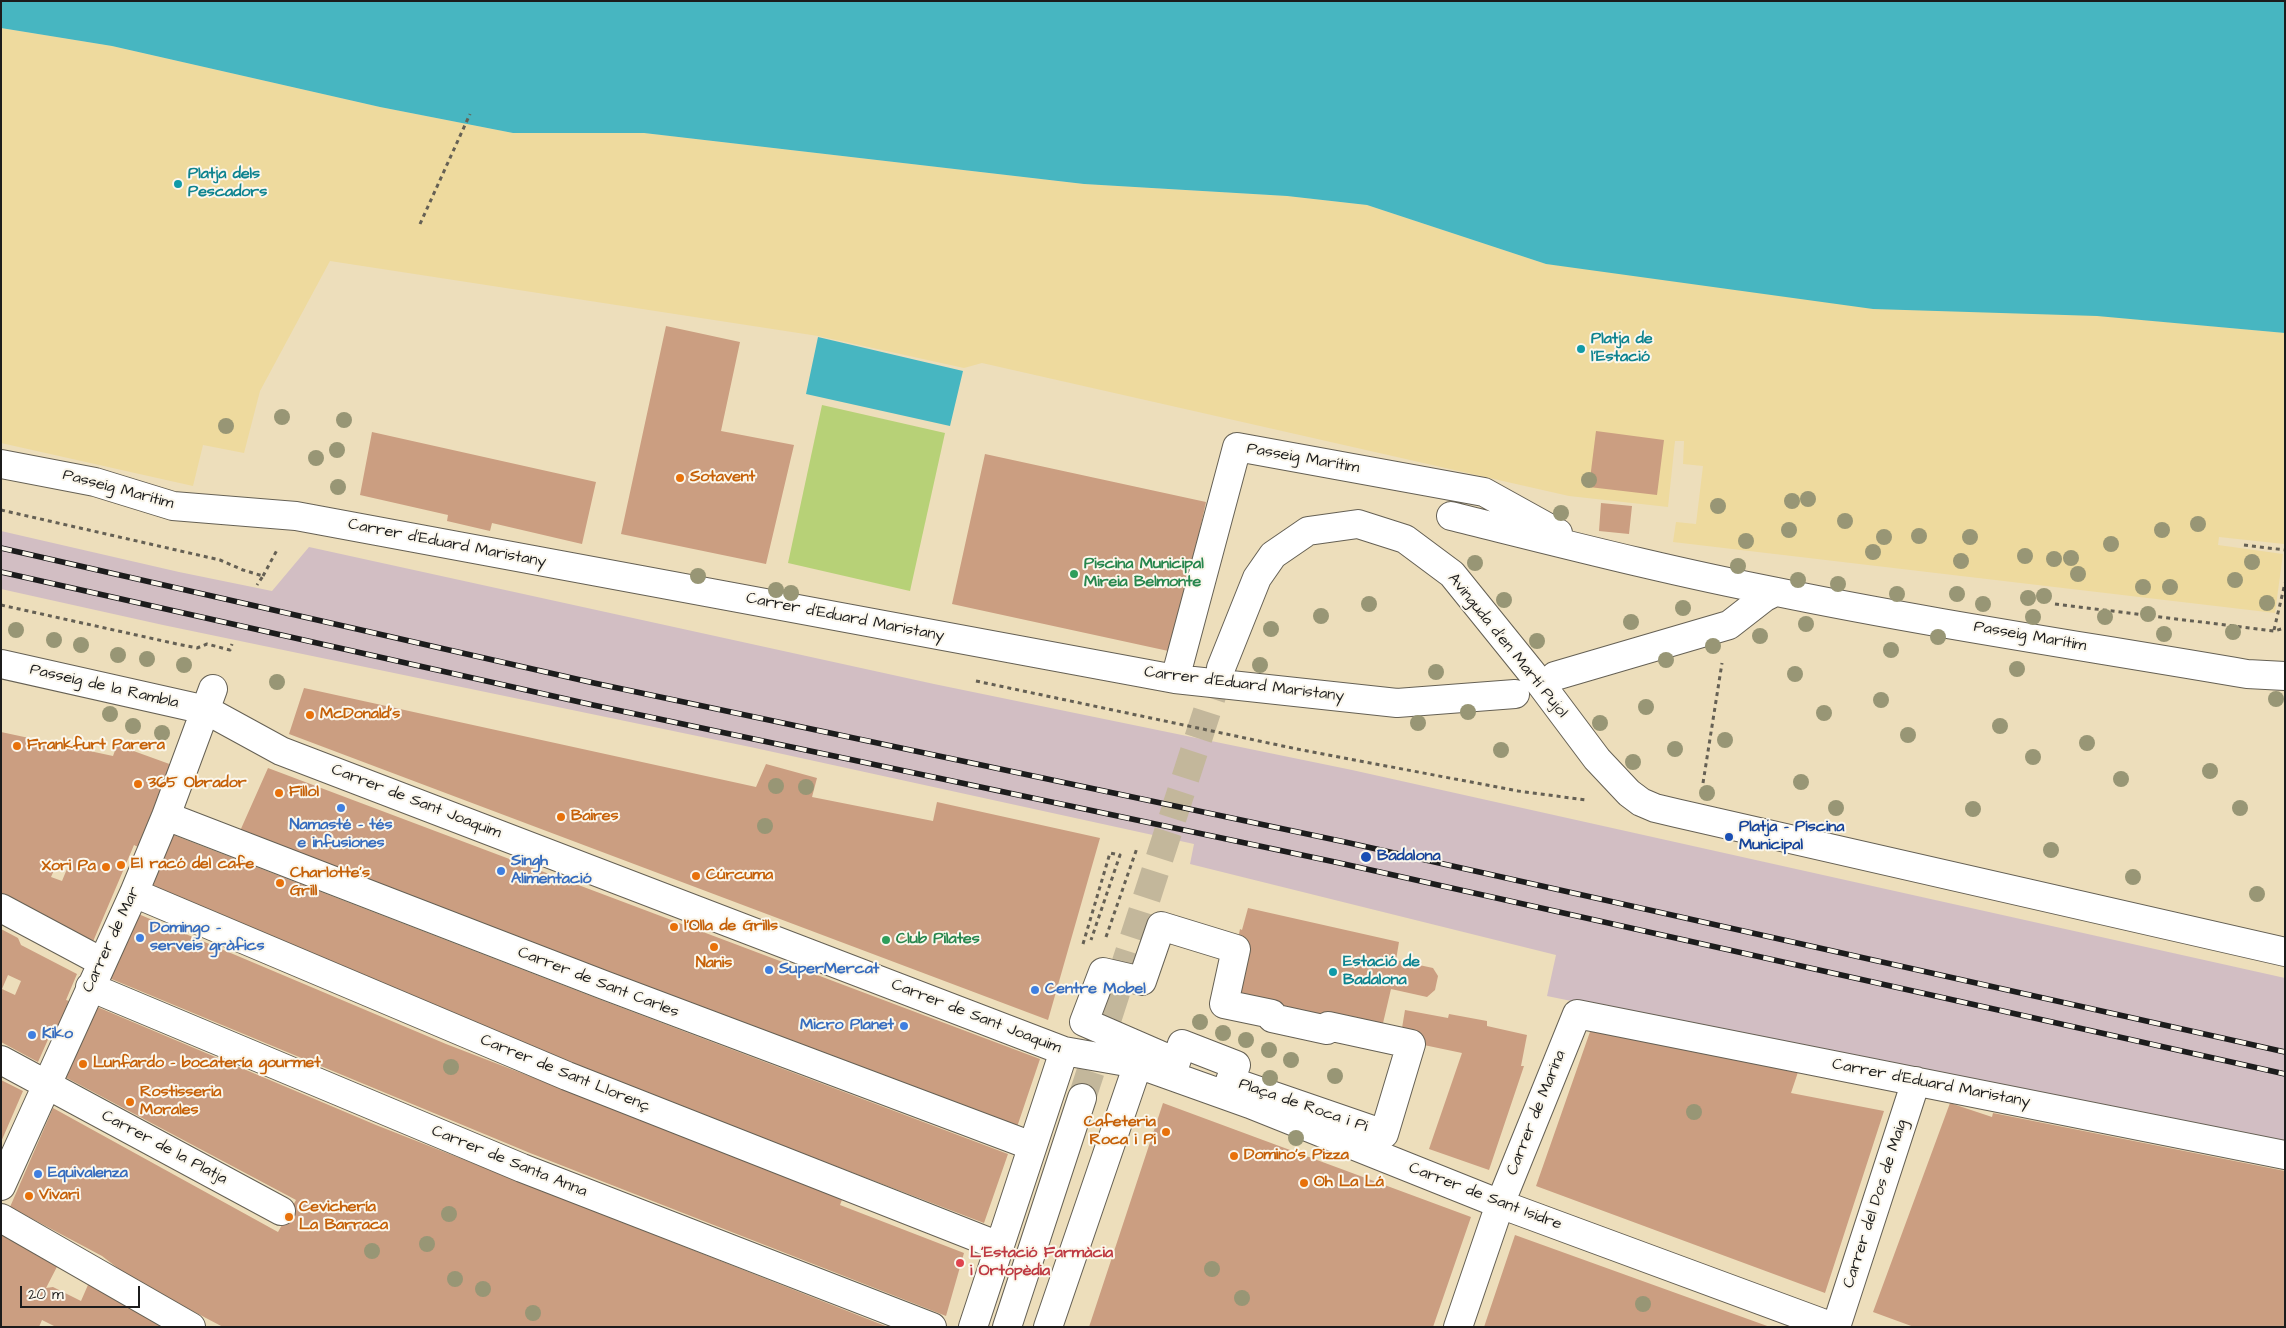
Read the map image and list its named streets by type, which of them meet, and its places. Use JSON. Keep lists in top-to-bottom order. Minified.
{"streets":{"street":["Passeig Marítim","Carrer d'Eduard Maristany","Avinguda d'en Martí Pujol","Passeig de la Rambla","Carrer de Sant Joaquim","Carrer de Mar","Carrer de Sant Carles","Carrer de Sant Llorenç","Plaça de Roca i Pi","Carrer de Marina","Carrer de la Platja","Carrer de Santa Anna","Carrer de Sant Isidre","Carrer del Dos de Maig"]},"crossings":[["Passeig Marítim","Carrer d'Eduard Maristany"],["Carrer d'Eduard Maristany","Carrer de Marina"],["Carrer d'Eduard Maristany","Carrer del Dos de Maig"],["Passeig de la Rambla","Carrer de Sant Joaquim"],["Passeig de la Rambla","Carrer de Mar"],["Carrer de Sant Joaquim","Carrer de Mar"],["Carrer de Sant Joaquim","Carrer de Sant Isidre"],["Carrer de Mar","Carrer de Sant Carles"],["Carrer de Mar","Carrer de Sant Llorenç"],["Carrer de Mar","Carrer de la Platja"],["Carrer de Mar","Carrer de Santa Anna"],["Carrer de Marina","Carrer de Sant Isidre"],["Carrer de Sant Isidre","Carrer del Dos de Maig"]],"places":["Platja dels Pescadors","Platja de l'Estació","Sotavent","Piscina Municipal Mireia Belmonte","McDonald's","Frankfurt Parera","365 Obrador","Fillol","Namasté - tés e infusiones","Baires","Platja - Piscina Municipal","Badalona","El racó del cafe","Xori Pa","Singh Alimentació","Cúrcuma","Charlotte's Grill","l'Olla de Grills","Domingo - serveis gràfics","Club Pilates","Nanis","SuperMercat","Estació de Badalona","Centre Mobel","Micro Planet","Kiko","Lunfardo - bocatería gourmet","Rostisseria Morales","Cafeteria Roca i Pi","Domino's Pizza","Equivalenza","Oh La Lá","Vivari","Cevichería La Barraca","L'Estació Farmàcia i Ortopèdia"],"scale_bar":"20 m"}
